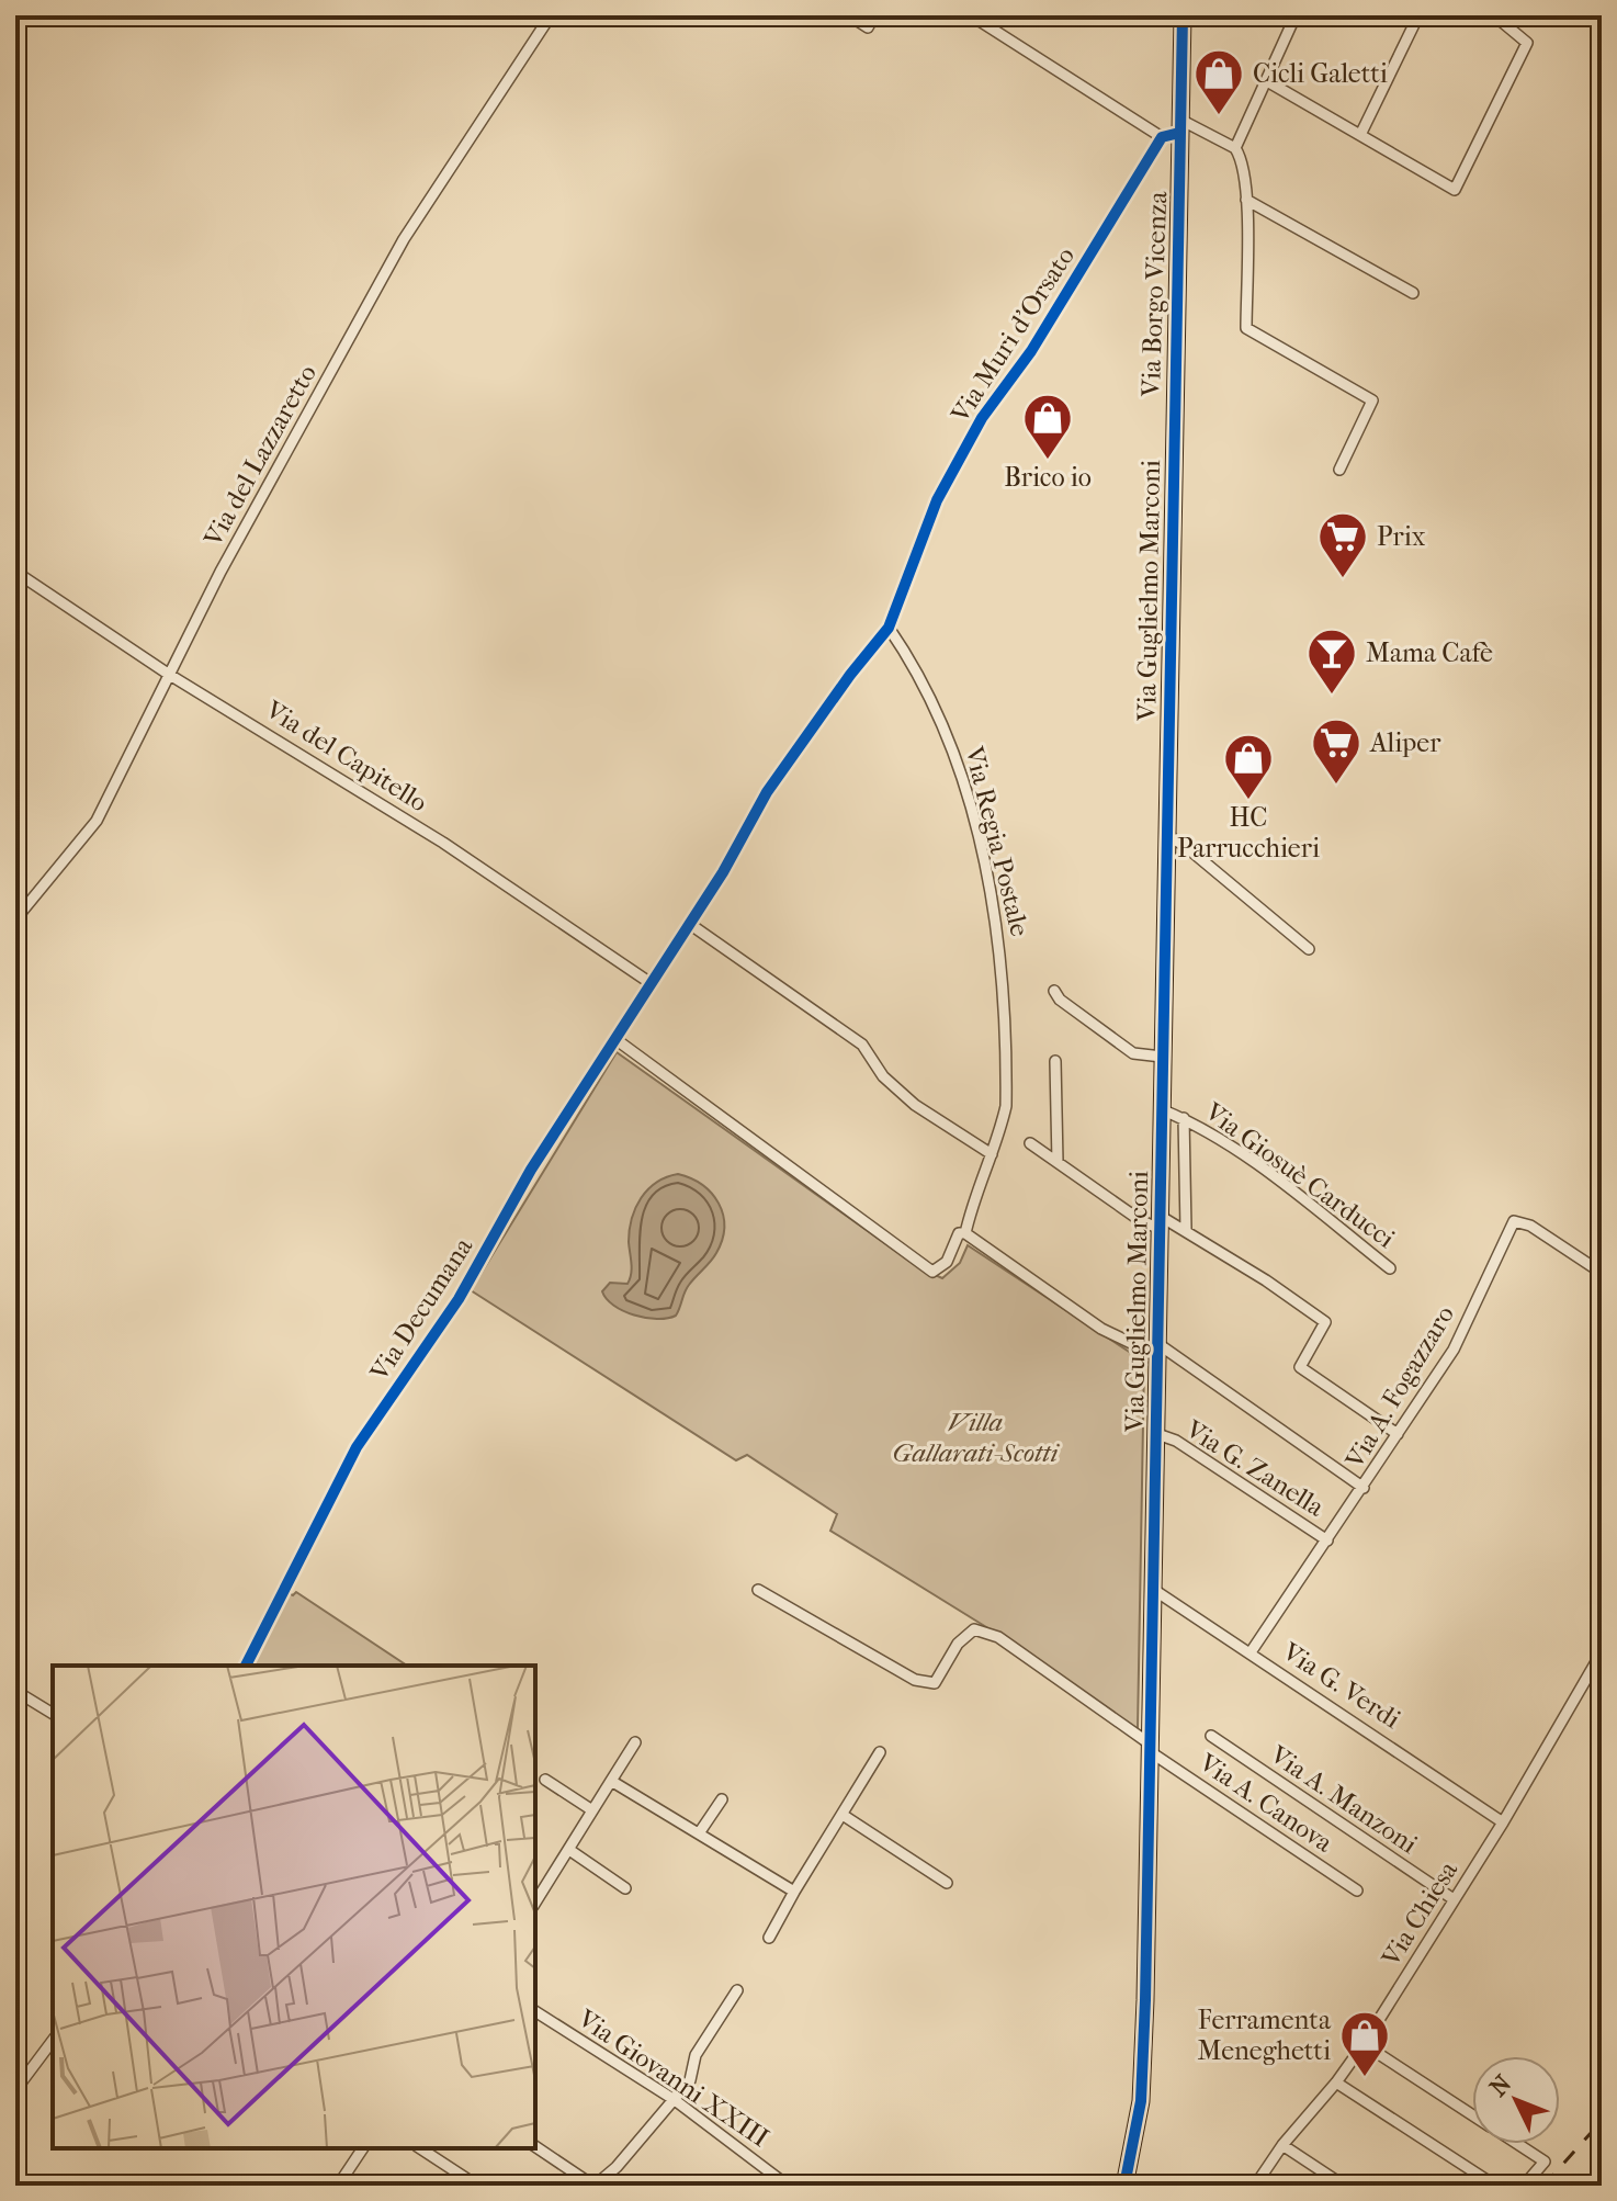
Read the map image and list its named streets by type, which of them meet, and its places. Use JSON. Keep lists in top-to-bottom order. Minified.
{"streets":{"street":["Via Borgo Vicenza","Via Muri d'Orsato","Via del Lazzaretto","Via Guglielmo Marconi","Via del Capitello","Via Regia Postale","Via Giosuè Carducci","Via Decumana","Via A. Fogazzaro","Via G. Zanella","Via G. Verdi","Via A. Manzoni","Via A. Canova","Via Chiesa","Via Giovanni XXIII"]},"crossings":[["Via Borgo Vicenza","Via Guglielmo Marconi"],["Via Muri d'Orsato","Via Regia Postale"],["Via Muri d'Orsato","Via Decumana"],["Via del Lazzaretto","Via del Capitello"],["Via Guglielmo Marconi","Via Giosuè Carducci"],["Via Guglielmo Marconi","Via G. Zanella"],["Via Guglielmo Marconi","Via G. Verdi"],["Via Guglielmo Marconi","Via A. Canova"],["Via del Capitello","Via Decumana"],["Via Regia Postale","Via Decumana"],["Via A. Fogazzaro","Via G. Zanella"],["Via A. Fogazzaro","Via G. Verdi"],["Via G. Verdi","Via Chiesa"],["Via A. Manzoni","Via Chiesa"]],"parks":["Villa Gallarati-Scotti"],"places":{"shop":["Cicli Galetti","Brico io","HC Parrucchieri","Ferramenta Meneghetti"],"supermarket":["Prix","Aliper"],"bar":["Mama Cafè"]},"north":"top left"}
